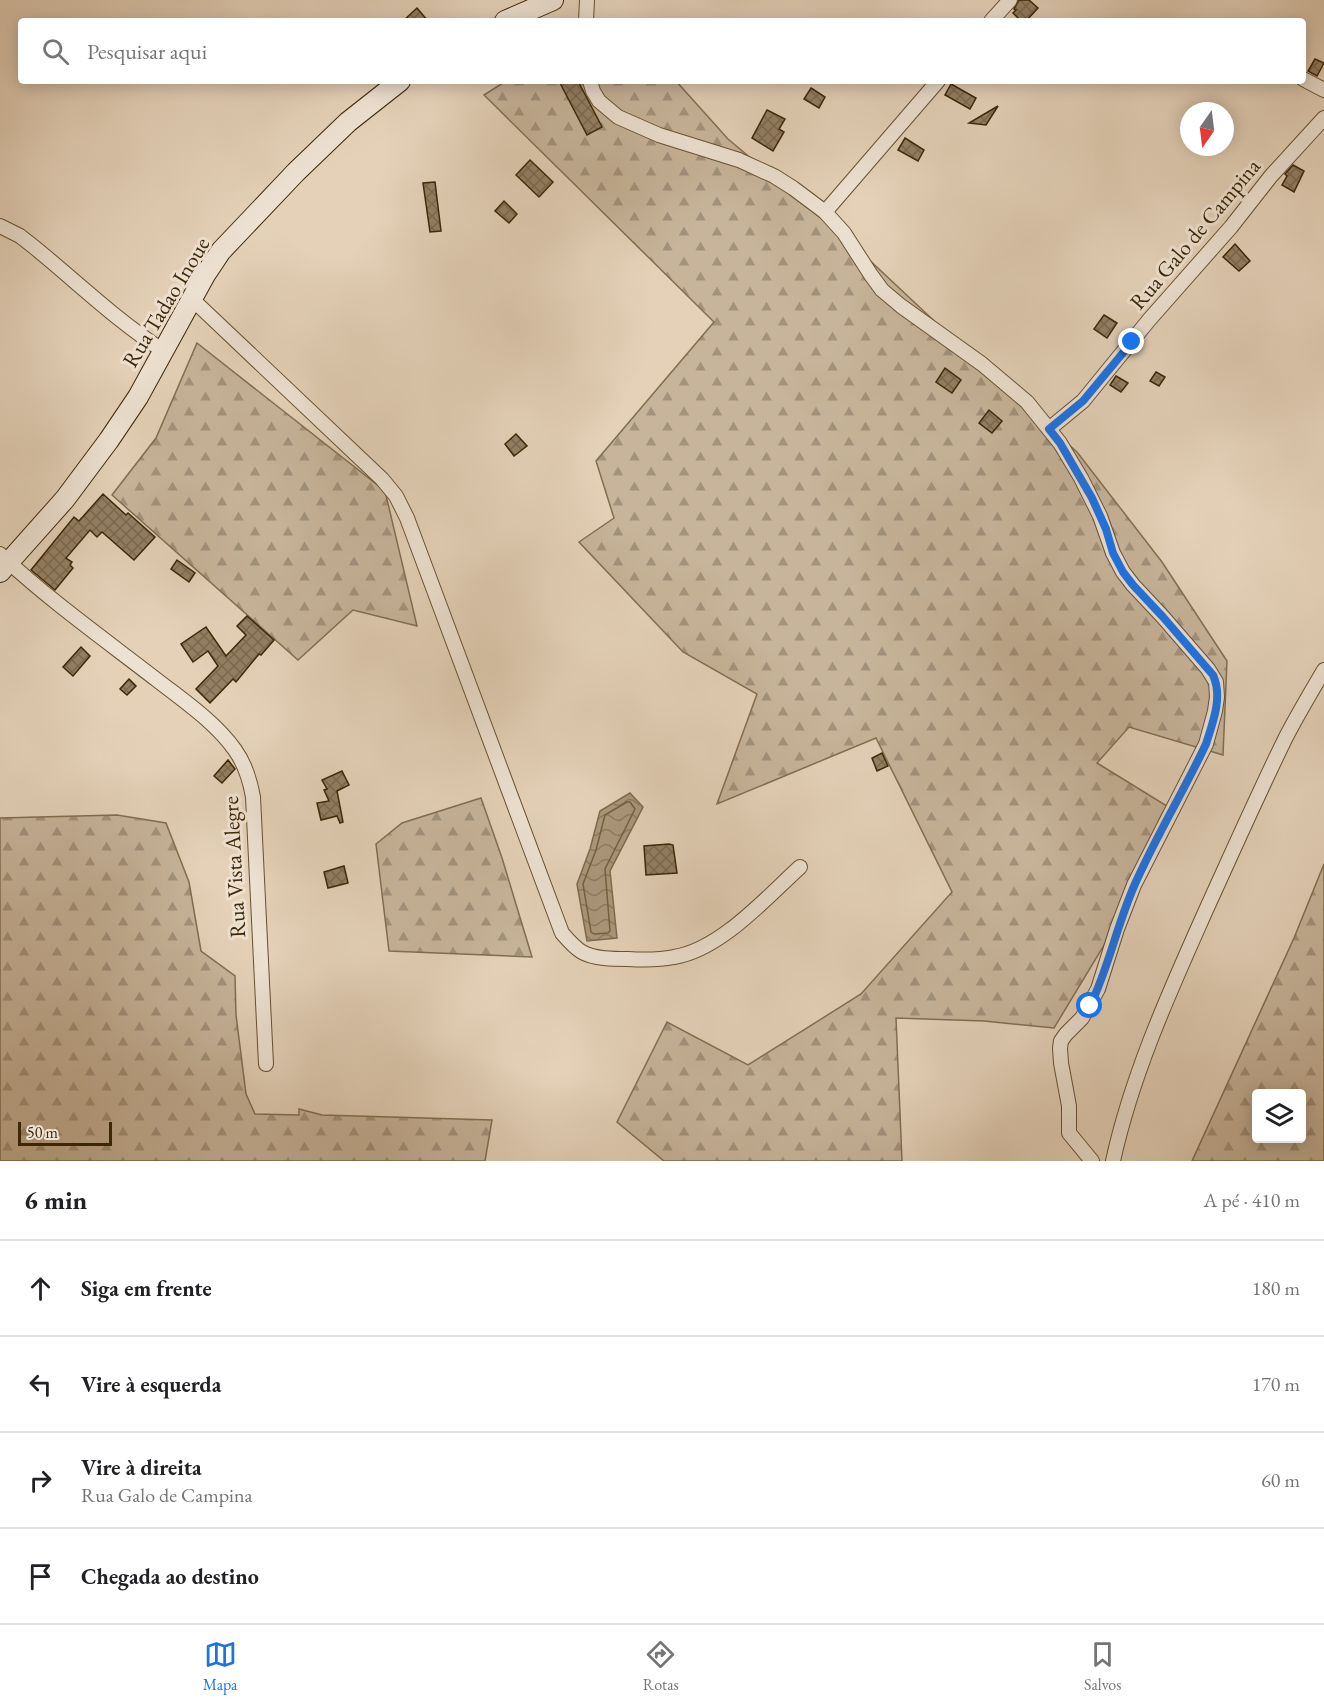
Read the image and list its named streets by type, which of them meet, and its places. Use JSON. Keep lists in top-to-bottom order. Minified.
{"streets":{"street":["Rua Galo de Campina","Rua Tadao Inoue","Rua Vista Alegre"]},"crossings":[["Rua Tadao Inoue","Rua Vista Alegre"]],"scale_bar":"50 m","north":"bottom","page":{"search":"Pesquisar aqui","scale":"50 m","heading":["6 min","A pé · 410 m"],"list":[["Siga em frente","180 m"],["Vire à esquerda","170 m"],["Vire à direita","Rua Galo de Campina","60 m"],"Chegada ao destino"],"nav":["Mapa","Rotas","Salvos"]}}
